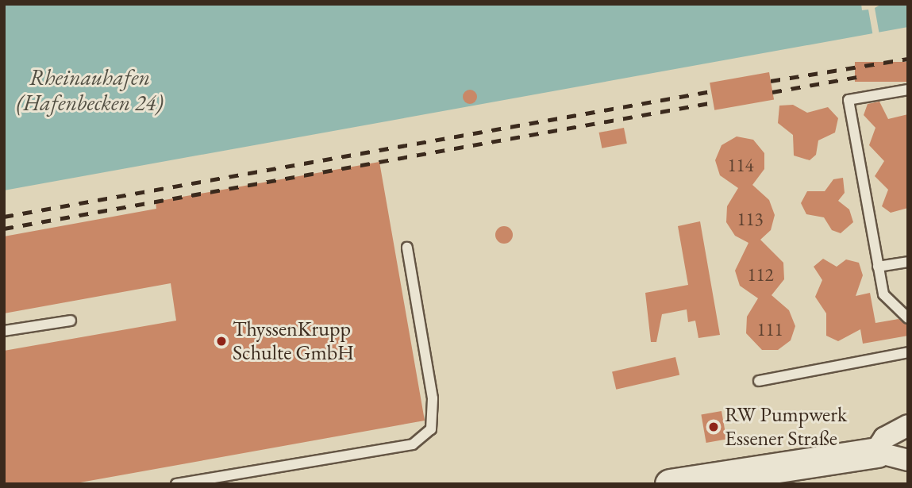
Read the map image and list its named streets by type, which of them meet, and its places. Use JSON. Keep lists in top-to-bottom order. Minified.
{"water":["Rheinauhafen (Hafenbecken 24)"],"places":["ThyssenKrupp Schulte GmbH","RW Pumpwerk Essener Straße"],"house_numbers":["114","113","112","111"]}
